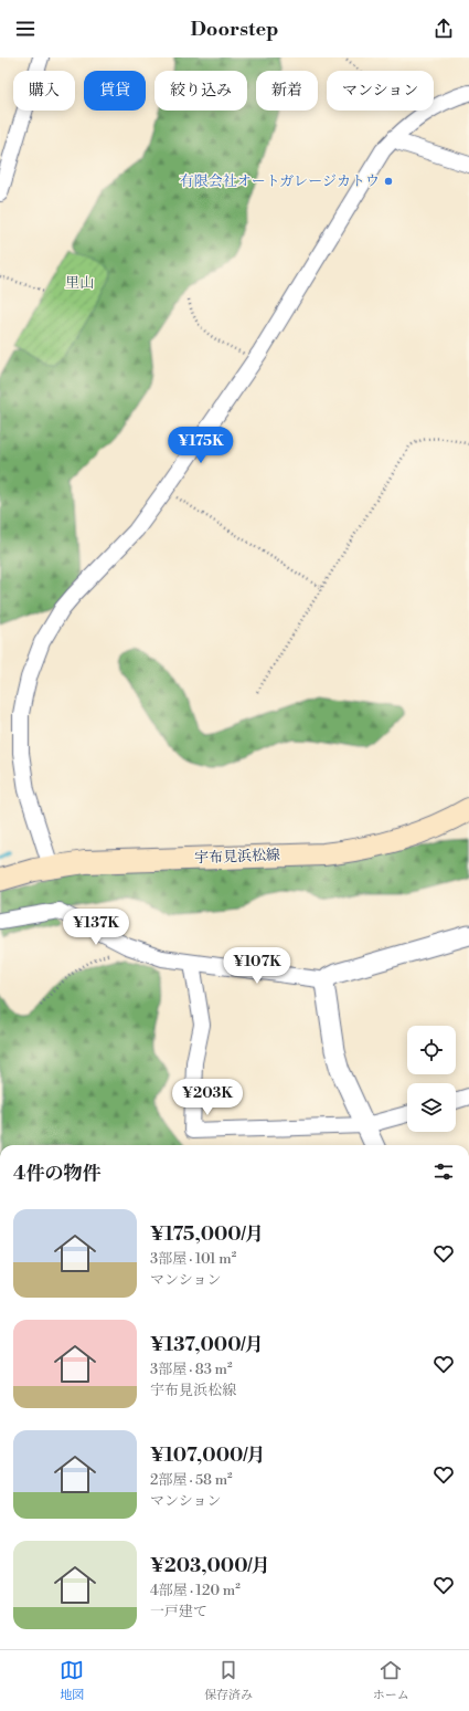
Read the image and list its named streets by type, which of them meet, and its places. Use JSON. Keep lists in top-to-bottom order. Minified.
{"streets":{"main road":["宇布見浜松線"]},"parks":["里山"],"places":["有限会社オートガレージカトウ"],"page":{"header":"Doorstep","chip":["購入","賃貸","絞り込み","新着","マンション"],"price":["¥175K","¥137K","¥107K","¥203K"],"heading":"4件の物件","list":[{"name":"¥175,000/月","note":"3部屋 · 101 m² · マンション"},{"name":"¥137,000/月","note":"3部屋 · 83 m² · 宇布見浜松線"},{"name":"¥107,000/月","note":"2部屋 · 58 m² · マンション"},{"name":"¥203,000/月","note":"4部屋 · 120 m² · 一戸建て"}],"tabs":["地図","保存済み","ホーム"]}}
